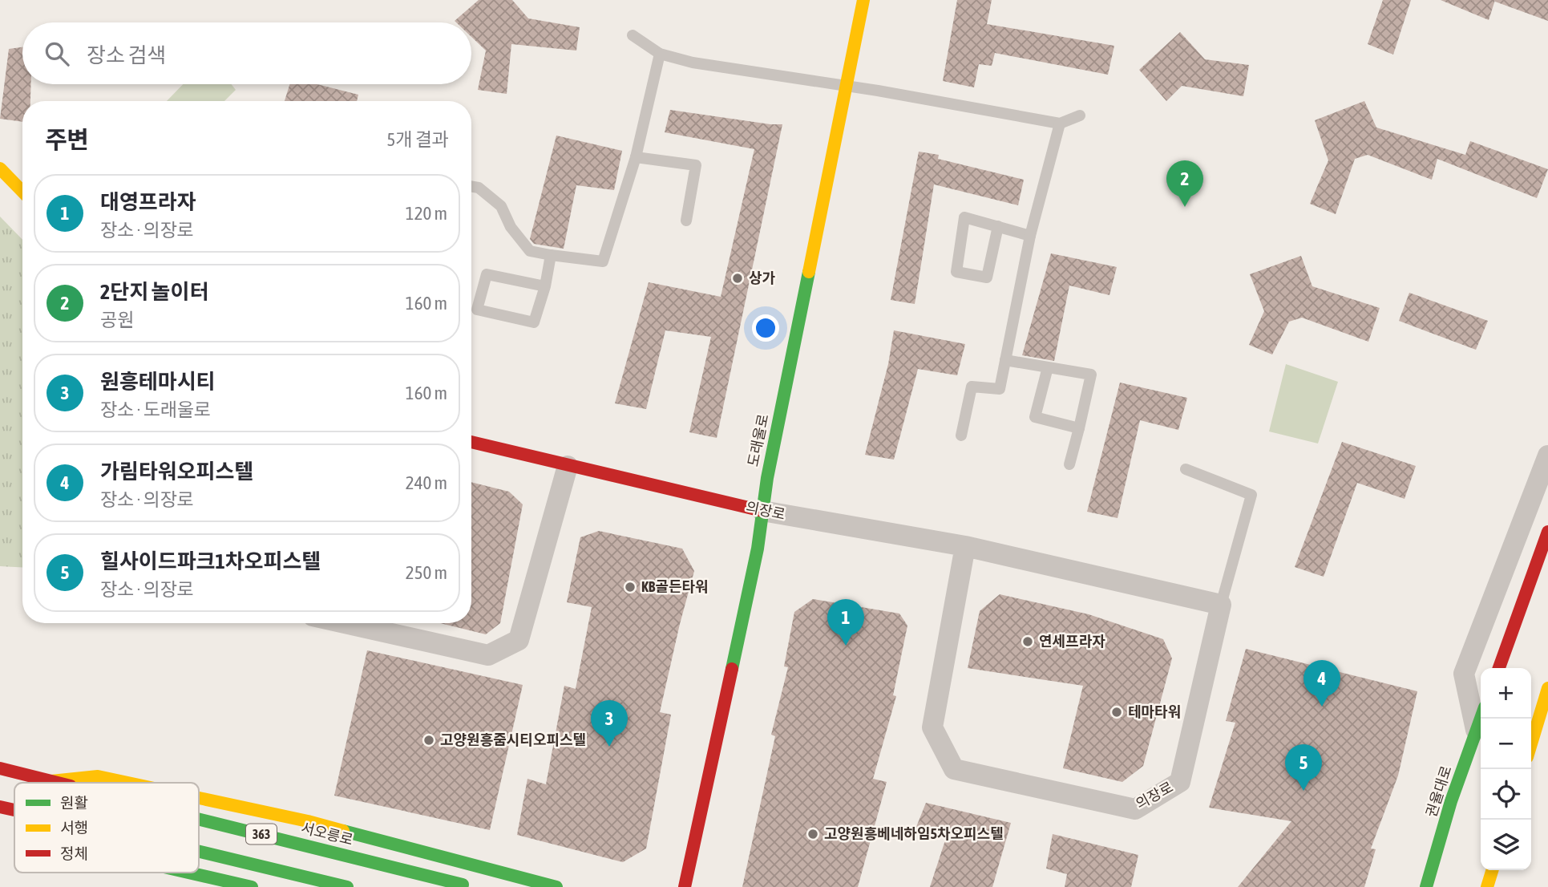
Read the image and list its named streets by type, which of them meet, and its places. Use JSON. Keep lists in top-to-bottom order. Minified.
{"streets":{"main road":["도래울로","의장로","권율대로","363","서오릉로"]},"crossings":[["도래울로","의장로"]],"places":["상가","KB골든타워","연세프라자","테마타워","고양원흥줌시티오피스텔","고양원흥베네하임5차오피스텔"],"legend":["원활","서행","정체"],"page":{"search":"장소 검색","heading":["주변","5개 결과"],"pins":["2","1","4","3","5"],"list":[{"mark":"1","name":"대영프라자","note":"장소 · 의장로","value":"120 m"},{"mark":"2","name":"2단지 놀이터","note":"공원","value":"160 m"},{"mark":"3","name":"원흥테마시티","note":"장소 · 도래울로","value":"160 m"},{"mark":"4","name":"가림타워오피스텔","note":"장소 · 의장로","value":"240 m"},{"mark":"5","name":"힐사이드파크1차오피스텔","note":"장소 · 의장로","value":"250 m"}],"map_buttons":["+","−"]}}
